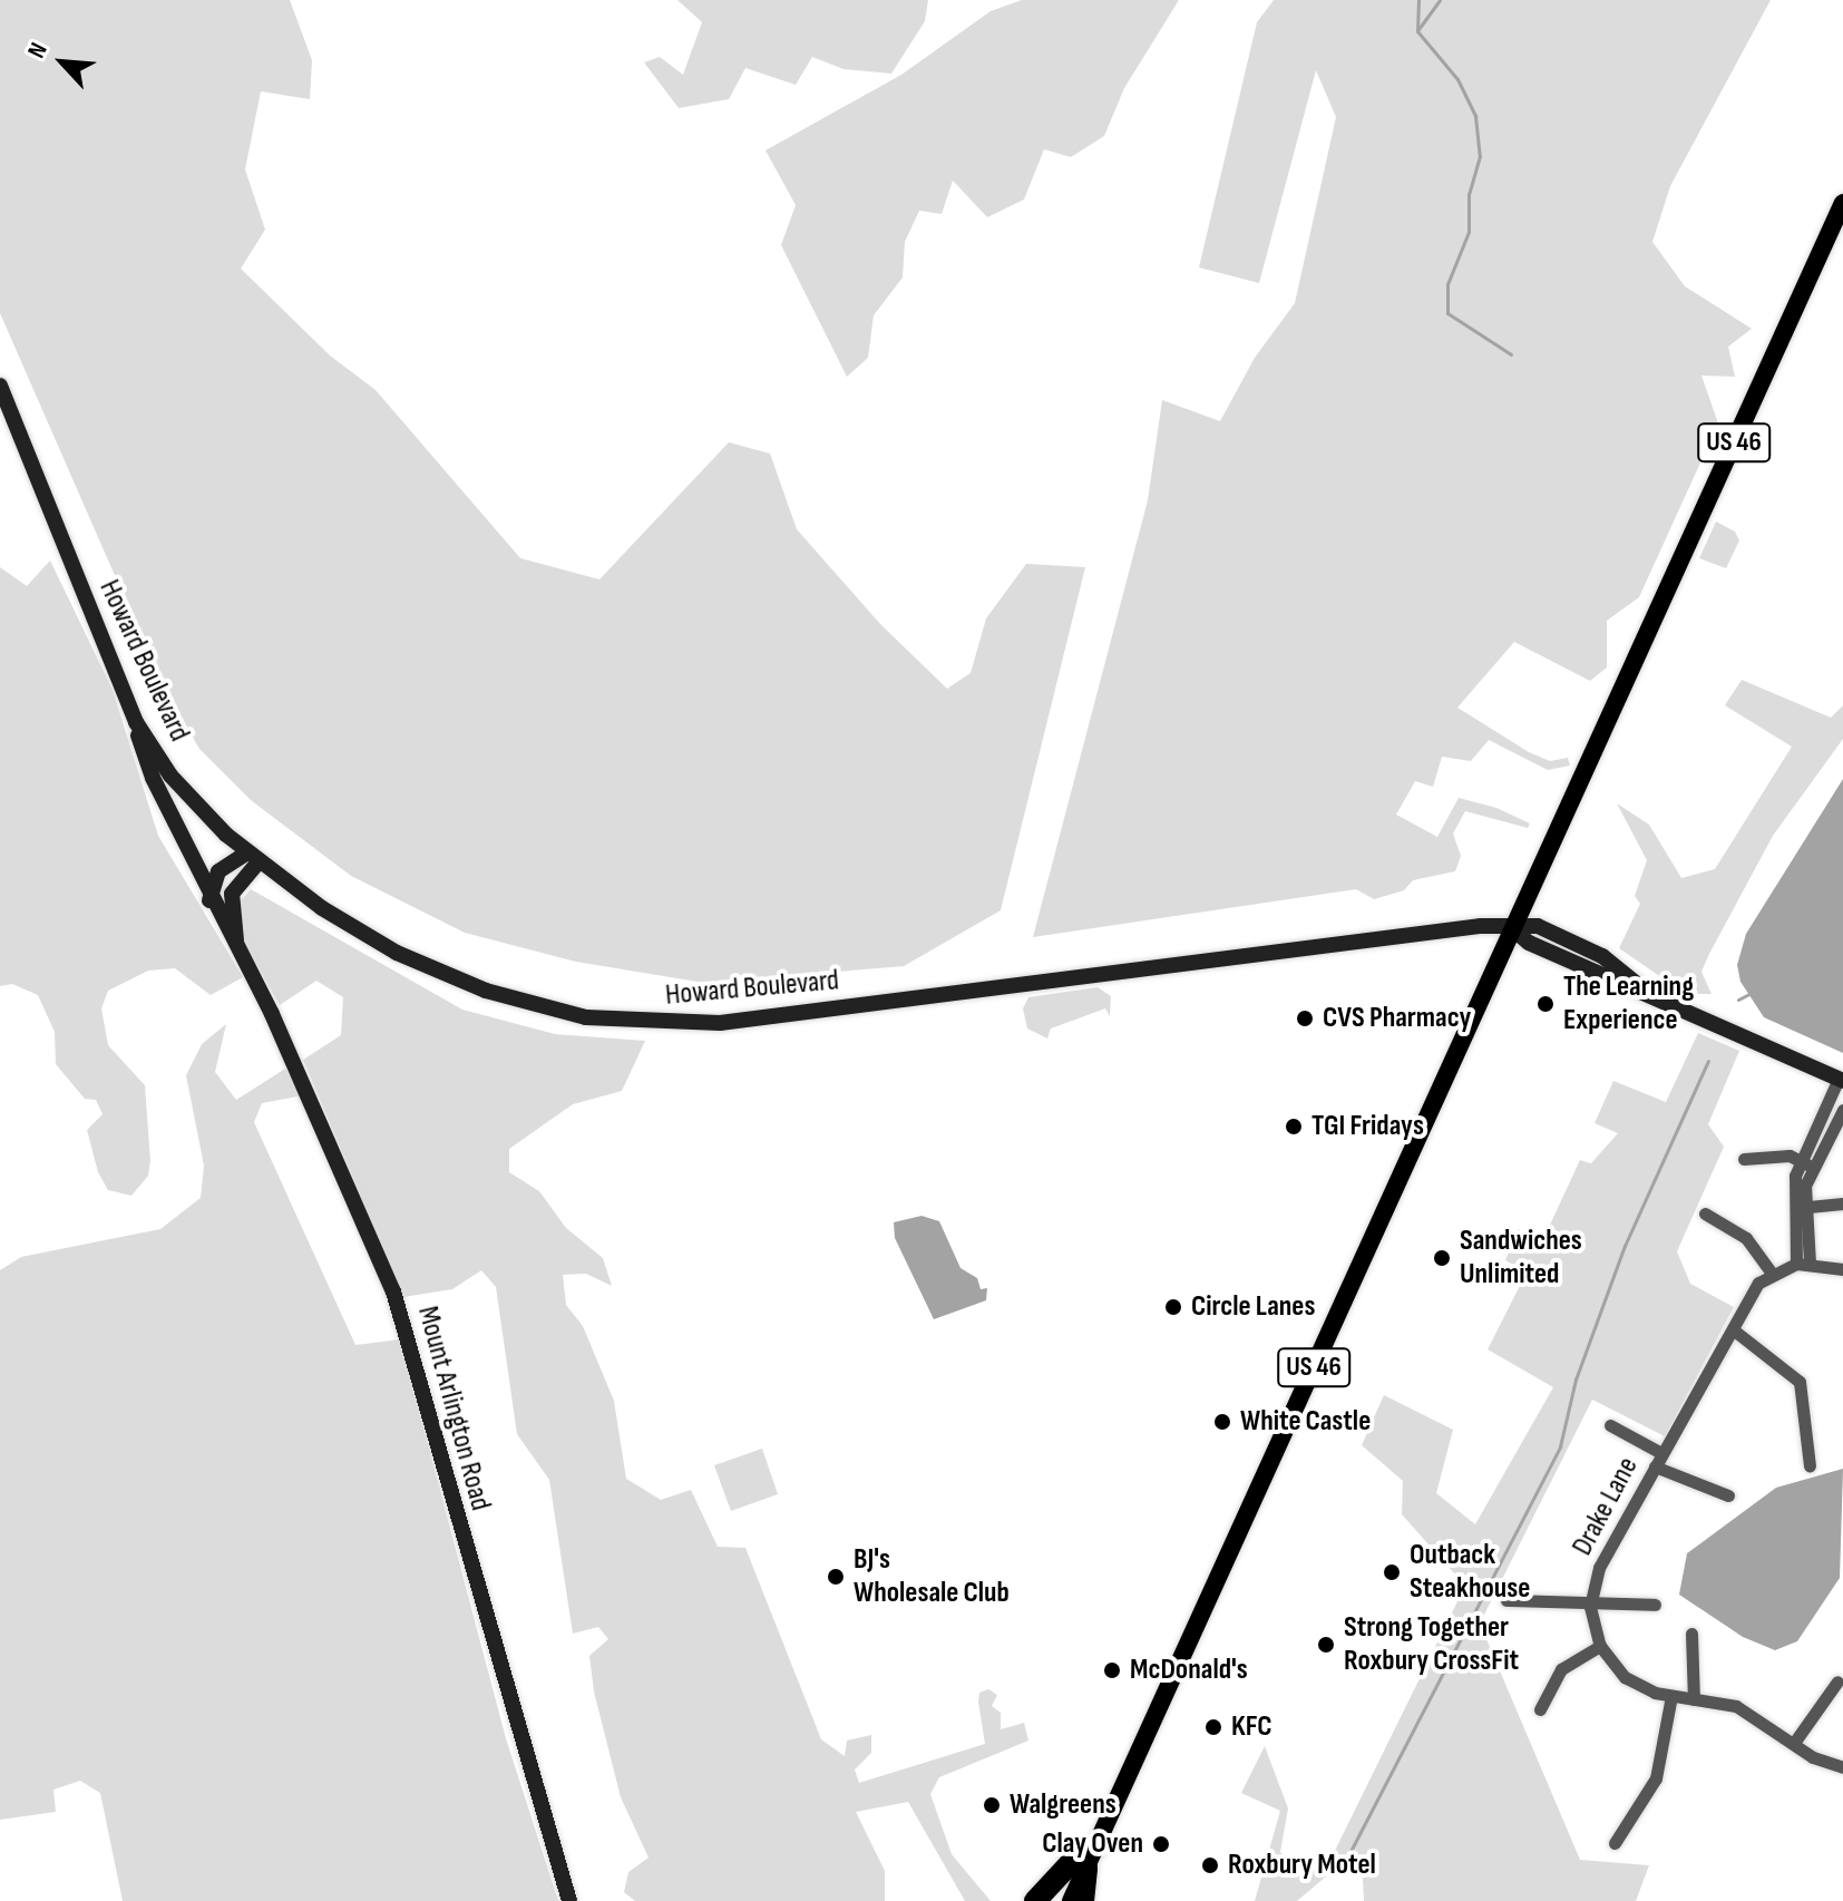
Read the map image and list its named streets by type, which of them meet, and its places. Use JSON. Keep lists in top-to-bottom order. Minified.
{"streets":{"highway":["US 46"],"main road":["Howard Boulevard","Mount Arlington Road"],"street":["Drake Lane"]},"crossings":[["US 46","Howard Boulevard"],["Howard Boulevard","Mount Arlington Road"]],"places":["The Learning Experience","CVS Pharmacy","TGI Fridays","Sandwiches Unlimited","Circle Lanes","White Castle","Outback Steakhouse","BJ's Wholesale Club","Strong Together Roxbury CrossFit","McDonald's","KFC","Walgreens","Clay Oven","Roxbury Motel"],"north":"top left"}
